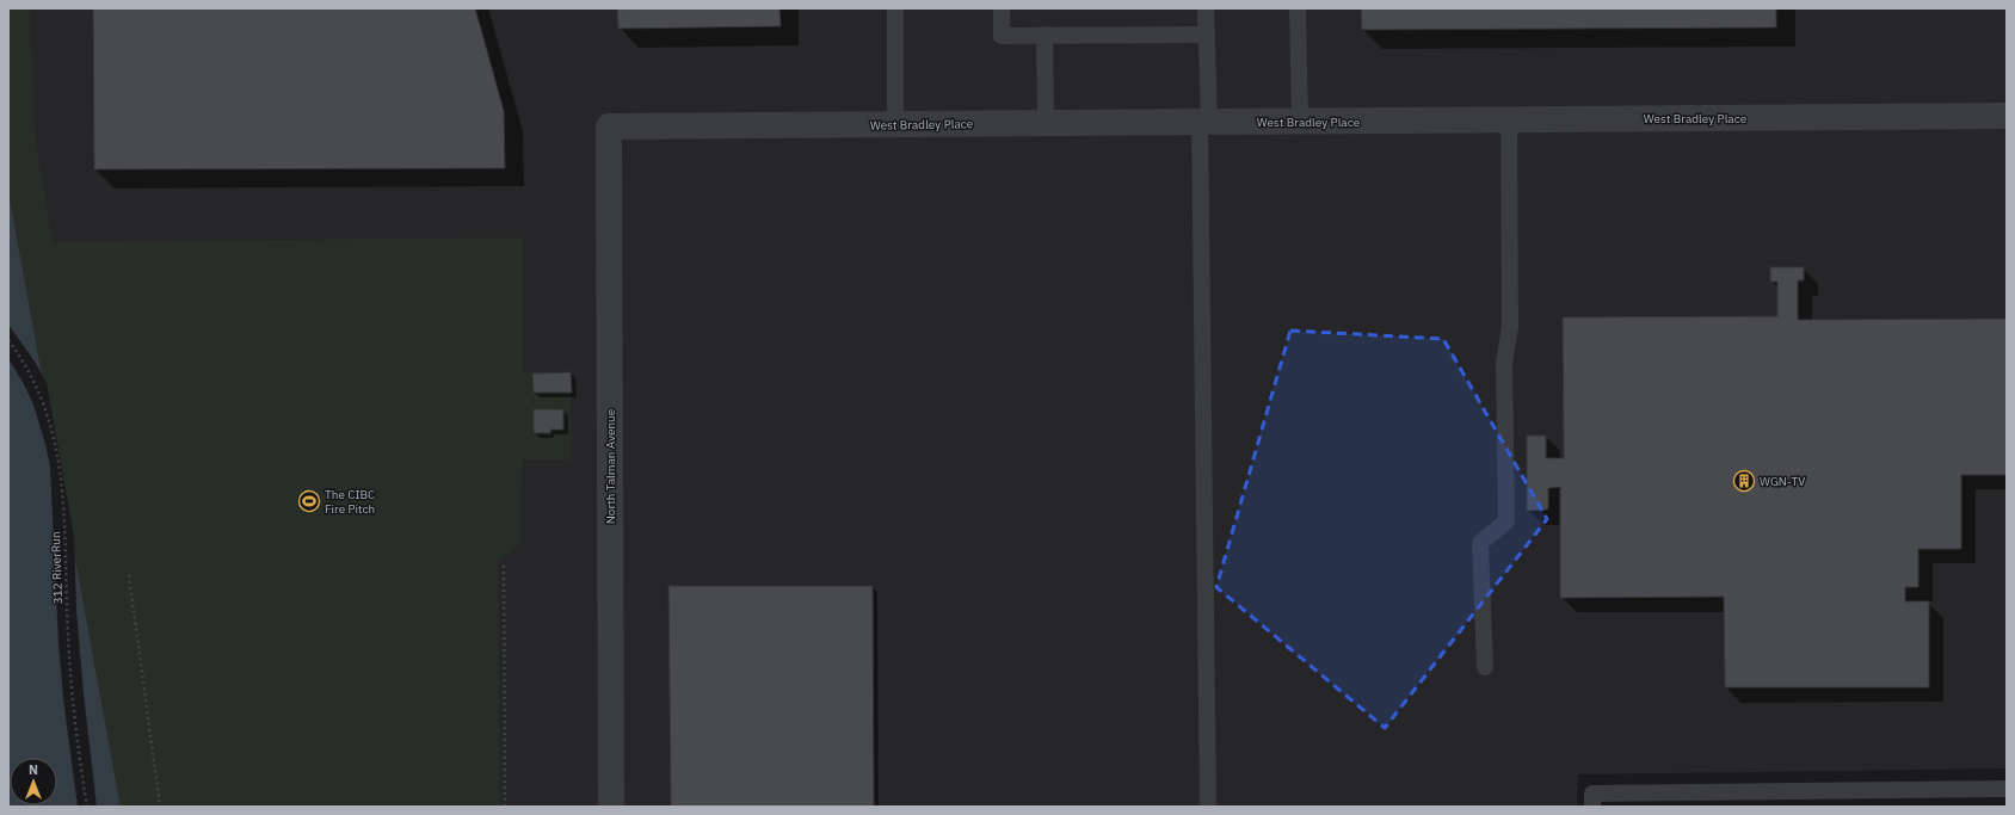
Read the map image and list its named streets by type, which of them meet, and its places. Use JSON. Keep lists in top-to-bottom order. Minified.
{"streets":{"street":["West Bradley Place","North Talman Avenue"],"path":["312 RiverRun"]},"crossings":[["West Bradley Place","North Talman Avenue"]],"places":{"building":["WGN-TV"],"sports":["The CIBC Fire Pitch"]},"north":"top"}
